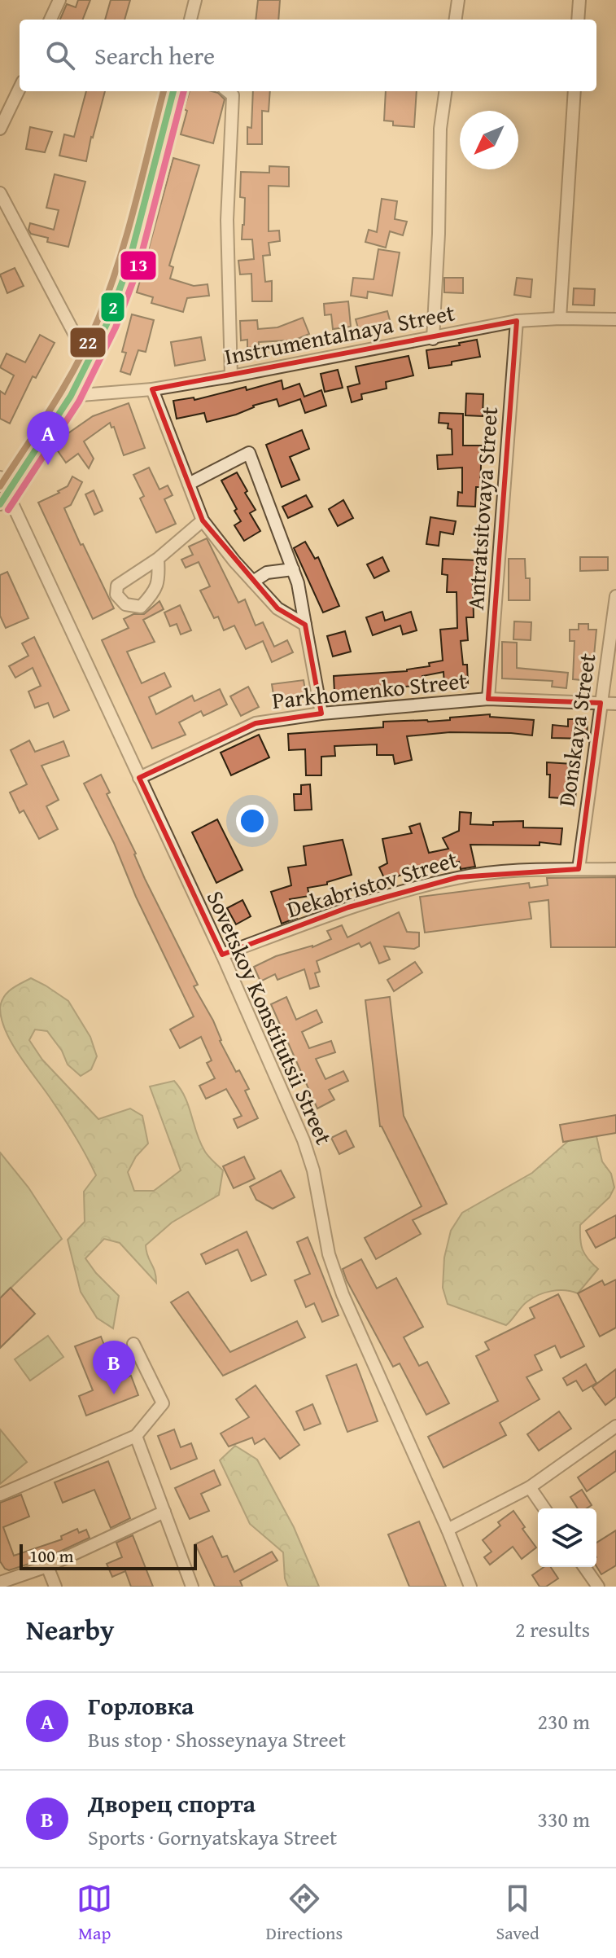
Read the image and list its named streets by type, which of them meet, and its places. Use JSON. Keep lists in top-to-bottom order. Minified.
{"streets":{"street":["Instrumentalnaya Street","Antratsitovaya Street","Parkhomenko Street","Donskaya Street","Dekabristov Street","Sovetskoy Konstitutsii Street"]},"crossings":[["Instrumentalnaya Street","Antratsitovaya Street"],["Antratsitovaya Street","Parkhomenko Street"],["Parkhomenko Street","Donskaya Street"],["Parkhomenko Street","Sovetskoy Konstitutsii Street"],["Donskaya Street","Dekabristov Street"],["Dekabristov Street","Sovetskoy Konstitutsii Street"]],"lines":["transit line 2","transit line 13","transit line 22"],"scale_bar":"100 m","north":"bottom left","page":{"search":"Search here","pins":["A","B"],"scale":"100 m","heading":["Nearby","2 results"],"list":[{"mark":"A","name":"Горловка","note":"Bus stop · Shosseynaya Street","value":"230 m"},{"mark":"B","name":"Дворец спорта","note":"Sports · Gornyatskaya Street","value":"330 m"}],"nav":["Map","Directions","Saved"]}}
